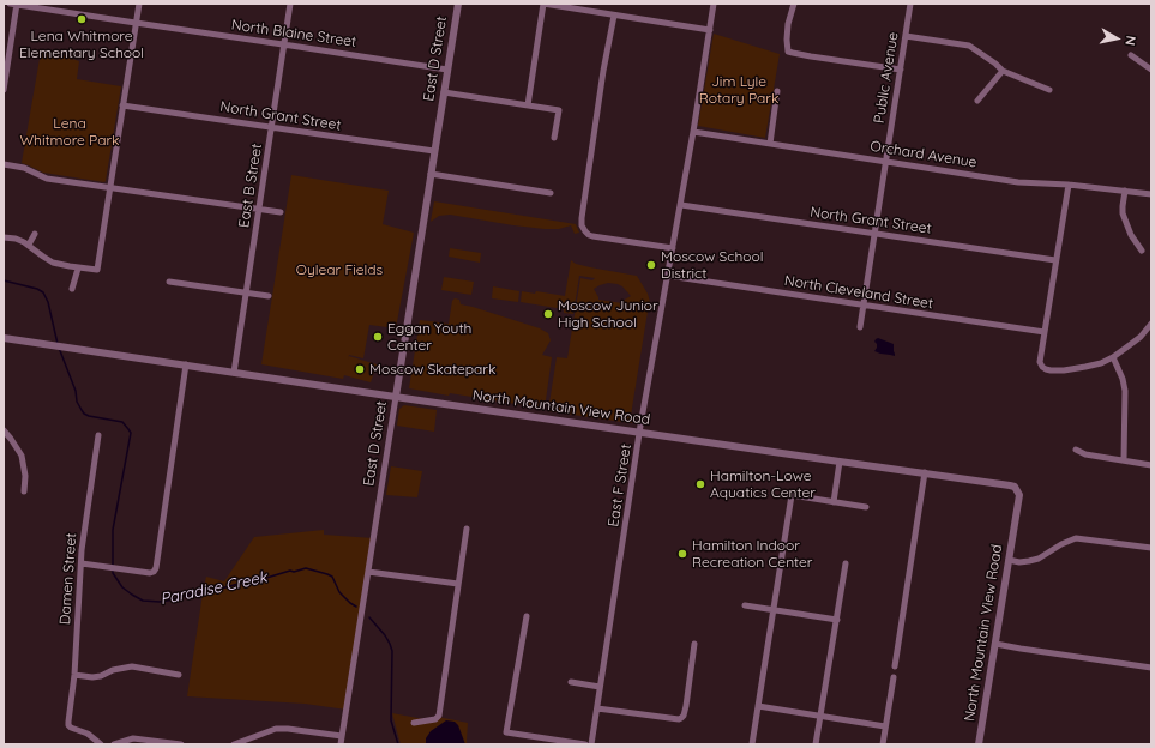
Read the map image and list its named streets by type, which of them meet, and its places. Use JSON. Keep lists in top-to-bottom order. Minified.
{"streets":{"street":["North Blaine Street","East D Street","Public Avenue","North Grant Street","Orchard Avenue","East B Street","North Cleveland Street","North Mountain View Road","East F Street","Damen Street"]},"crossings":[["North Blaine Street","East D Street"],["North Blaine Street","East B Street"],["East D Street","North Grant Street"],["East D Street","North Mountain View Road"],["Public Avenue","North Grant Street"],["Public Avenue","Orchard Avenue"],["Public Avenue","North Cleveland Street"],["North Grant Street","East B Street"],["North Grant Street","East F Street"],["Orchard Avenue","East F Street"],["East B Street","North Mountain View Road"],["North Cleveland Street","East F Street"],["North Mountain View Road","East F Street"]],"water":["Paradise Creek"],"parks":["Jim Lyle Rotary Park","Lena Whitmore Park","Oylear Fields"],"places":["Lena Whitmore Elementary School","Moscow School District","Moscow Junior High School","Eggan Youth Center","Moscow Skatepark","Hamilton-Lowe Aquatics Center","Hamilton Indoor Recreation Center"],"north":"right"}
